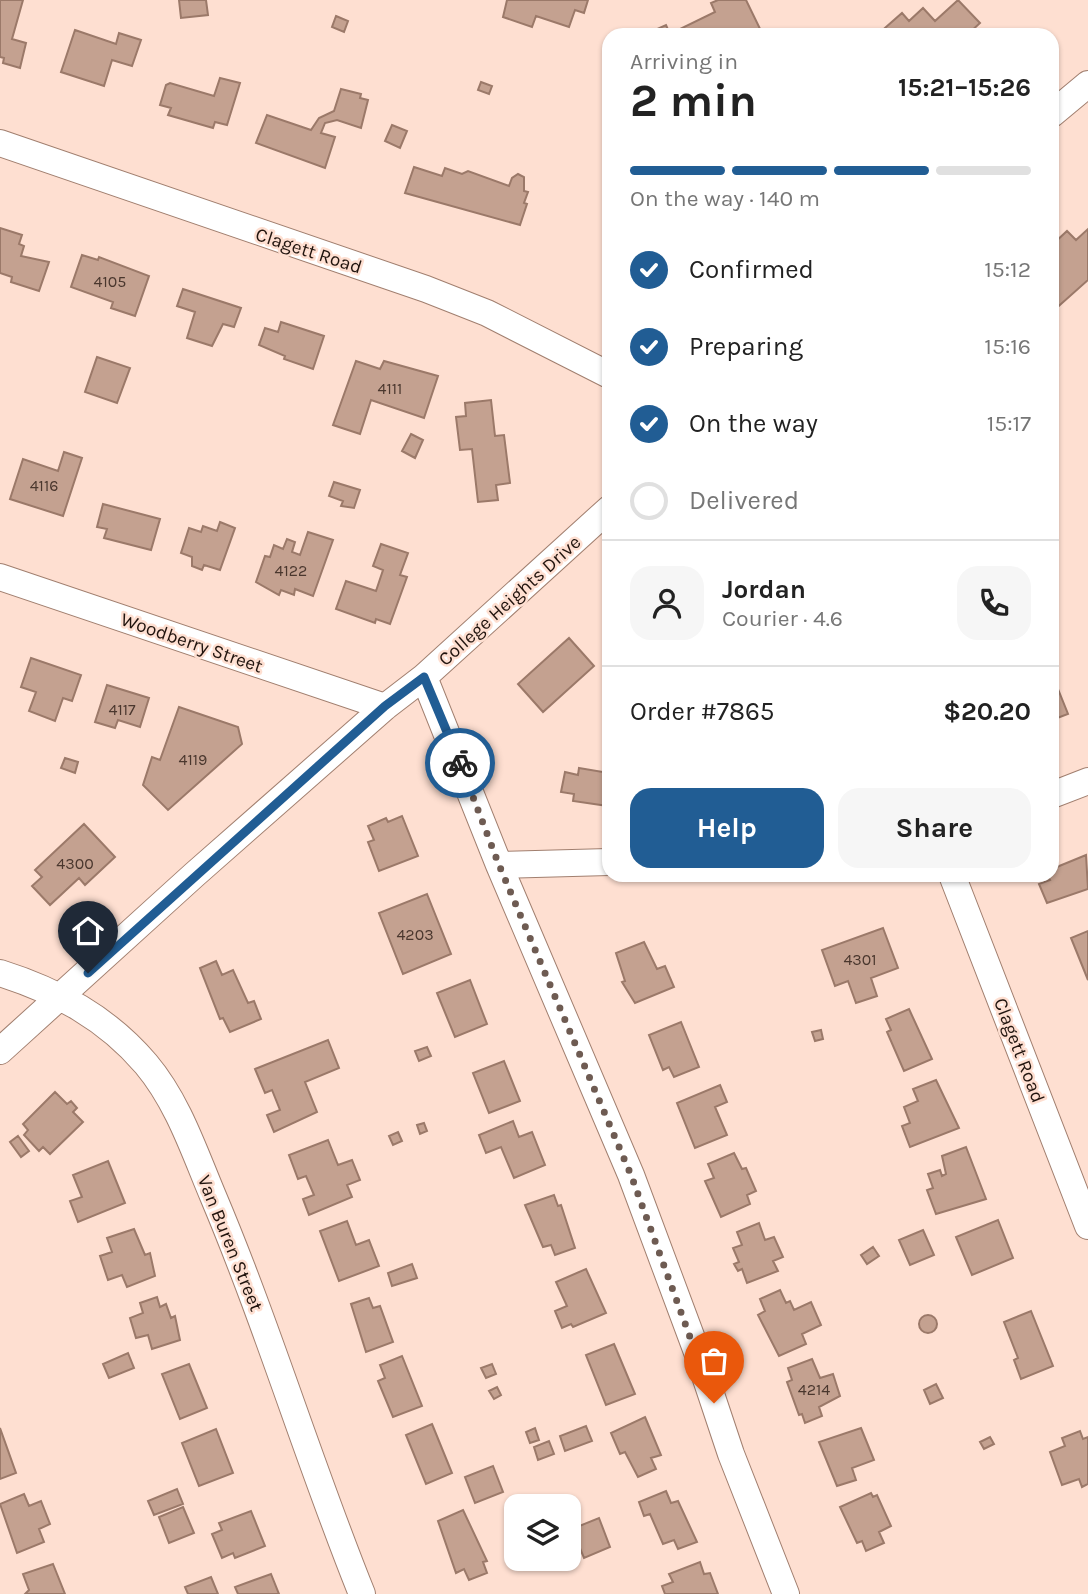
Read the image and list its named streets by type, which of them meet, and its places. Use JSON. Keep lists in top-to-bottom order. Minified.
{"streets":{"street":["Clagett Road","College Heights Drive","Woodberry Street","Van Buren Street"]},"crossings":[["College Heights Drive","Woodberry Street"],["College Heights Drive","Van Buren Street"]],"house_numbers":["4105","4111","4116","4122","4117","4119","4300","4203","4301","4214"],"page":{"heading":["2 min","Arriving in","15:21–15:26"],"panel":["Jordan","Courier · 4.6","Order #7865","$20.20"],"bar":"On the way · 140 m","list":[["Confirmed","15:12"],["Preparing","15:16"],["On the way","15:17"],"Delivered"],"buttons":["Help","Share"]}}
